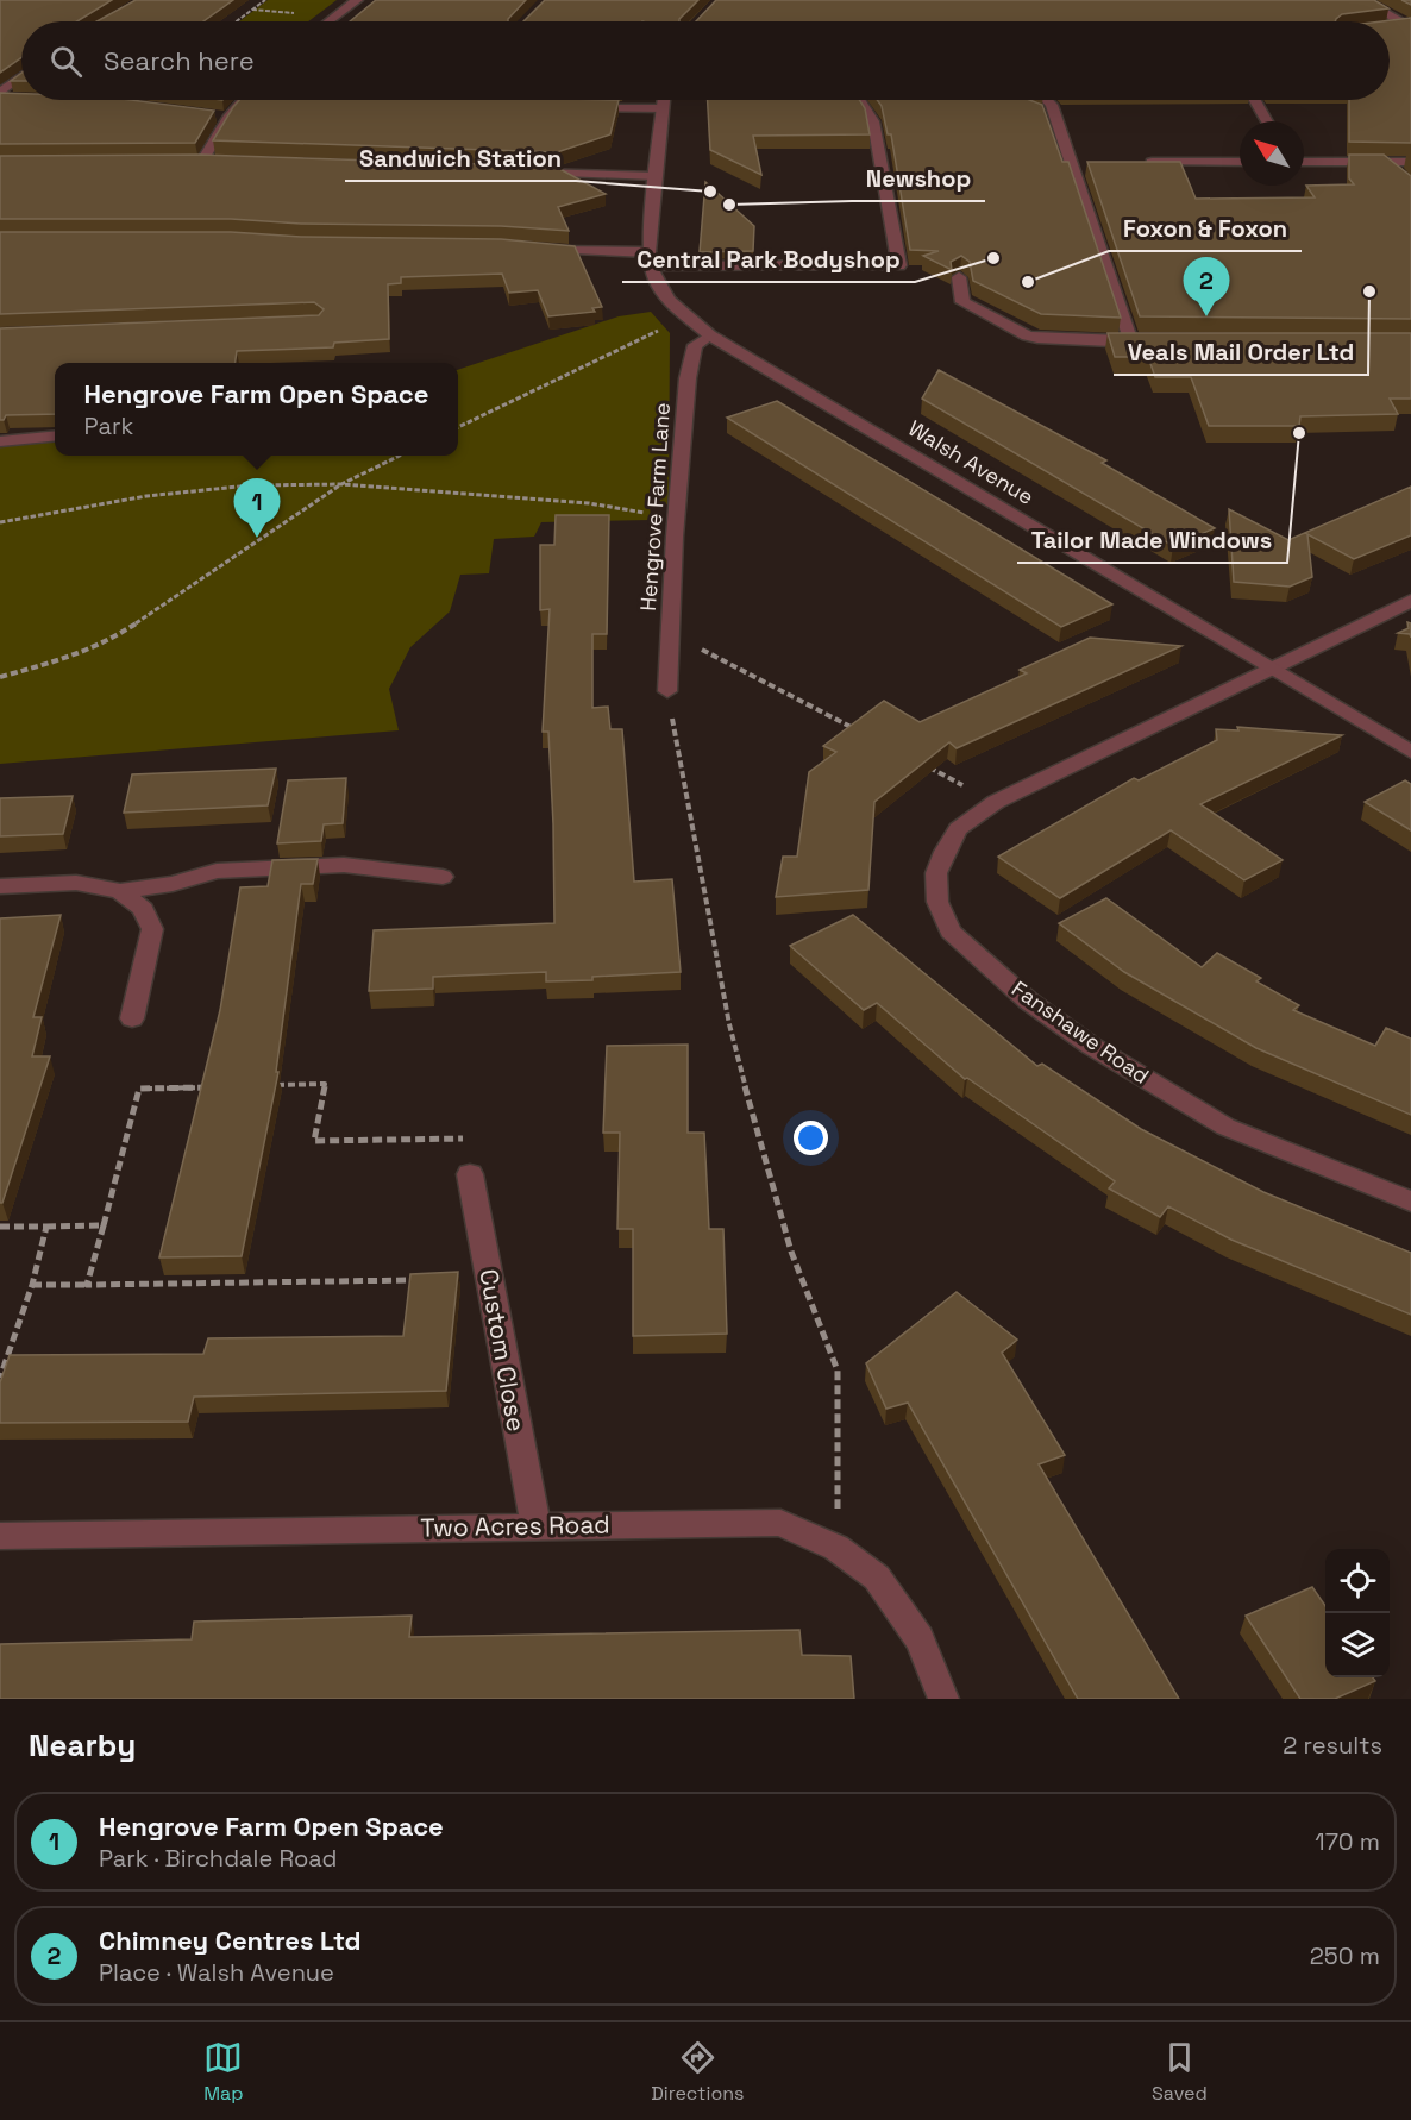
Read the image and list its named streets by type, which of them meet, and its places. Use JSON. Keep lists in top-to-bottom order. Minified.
{"streets":{"street":["Walsh Avenue","Hengrove Farm Lane","Fanshawe Road","Custom Close","Two Acres Road"]},"crossings":[["Walsh Avenue","Hengrove Farm Lane"],["Walsh Avenue","Fanshawe Road"],["Custom Close","Two Acres Road"]],"places":["Sandwich Station","Newshop","Central Park Bodyshop","Foxon & Foxon","Veals Mail Order Ltd","Tailor Made Windows"],"north":"top left","page":{"search":"Search here","pins":["2","1"],"popup":["Hengrove Farm Open Space","Park"],"heading":["Nearby","2 results"],"list":[{"mark":"1","name":"Hengrove Farm Open Space","note":"Park · Birchdale Road","value":"170 m"},{"mark":"2","name":"Chimney Centres Ltd","note":"Place · Walsh Avenue","value":"250 m"}],"nav":["Map","Directions","Saved"]}}
